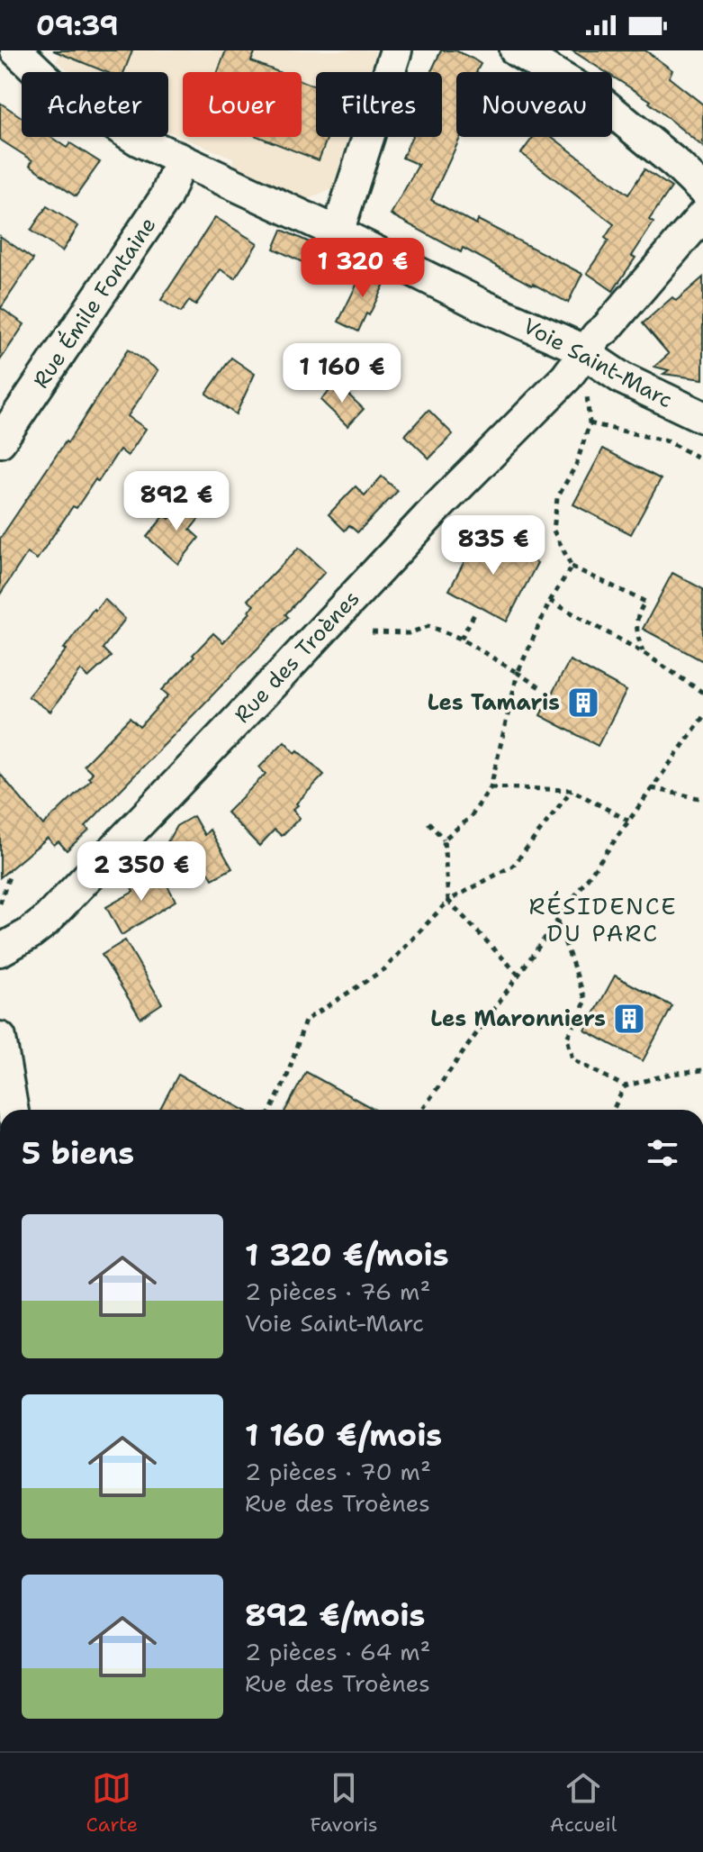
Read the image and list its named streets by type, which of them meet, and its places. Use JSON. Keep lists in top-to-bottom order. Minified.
{"streets":{"street":["Rue Émile Fontaine","Voie Saint-Marc","Rue des Troènes"]},"crossings":[["Rue Émile Fontaine","Voie Saint-Marc"],["Voie Saint-Marc","Rue des Troènes"]],"districts":["RÉSIDENCE DU PARC"],"places":{"building":["Les Tamaris","Les Maronniers"]},"page":{"status":"09:39","chip":["Acheter","Louer","Filtres","Nouveau"],"price":["1 320 €","1 160 €","892 €","835 €","2 350 €"],"heading":"5 biens","list":[{"name":"1 320 €/mois","note":"2 pièces · 76 m² · Voie Saint-Marc"},{"name":"1 160 €/mois","note":"2 pièces · 70 m² · Rue des Troènes"},{"name":"892 €/mois","note":"2 pièces · 64 m² · Rue des Troènes"}],"tabs":["Carte","Favoris","Accueil"]}}
